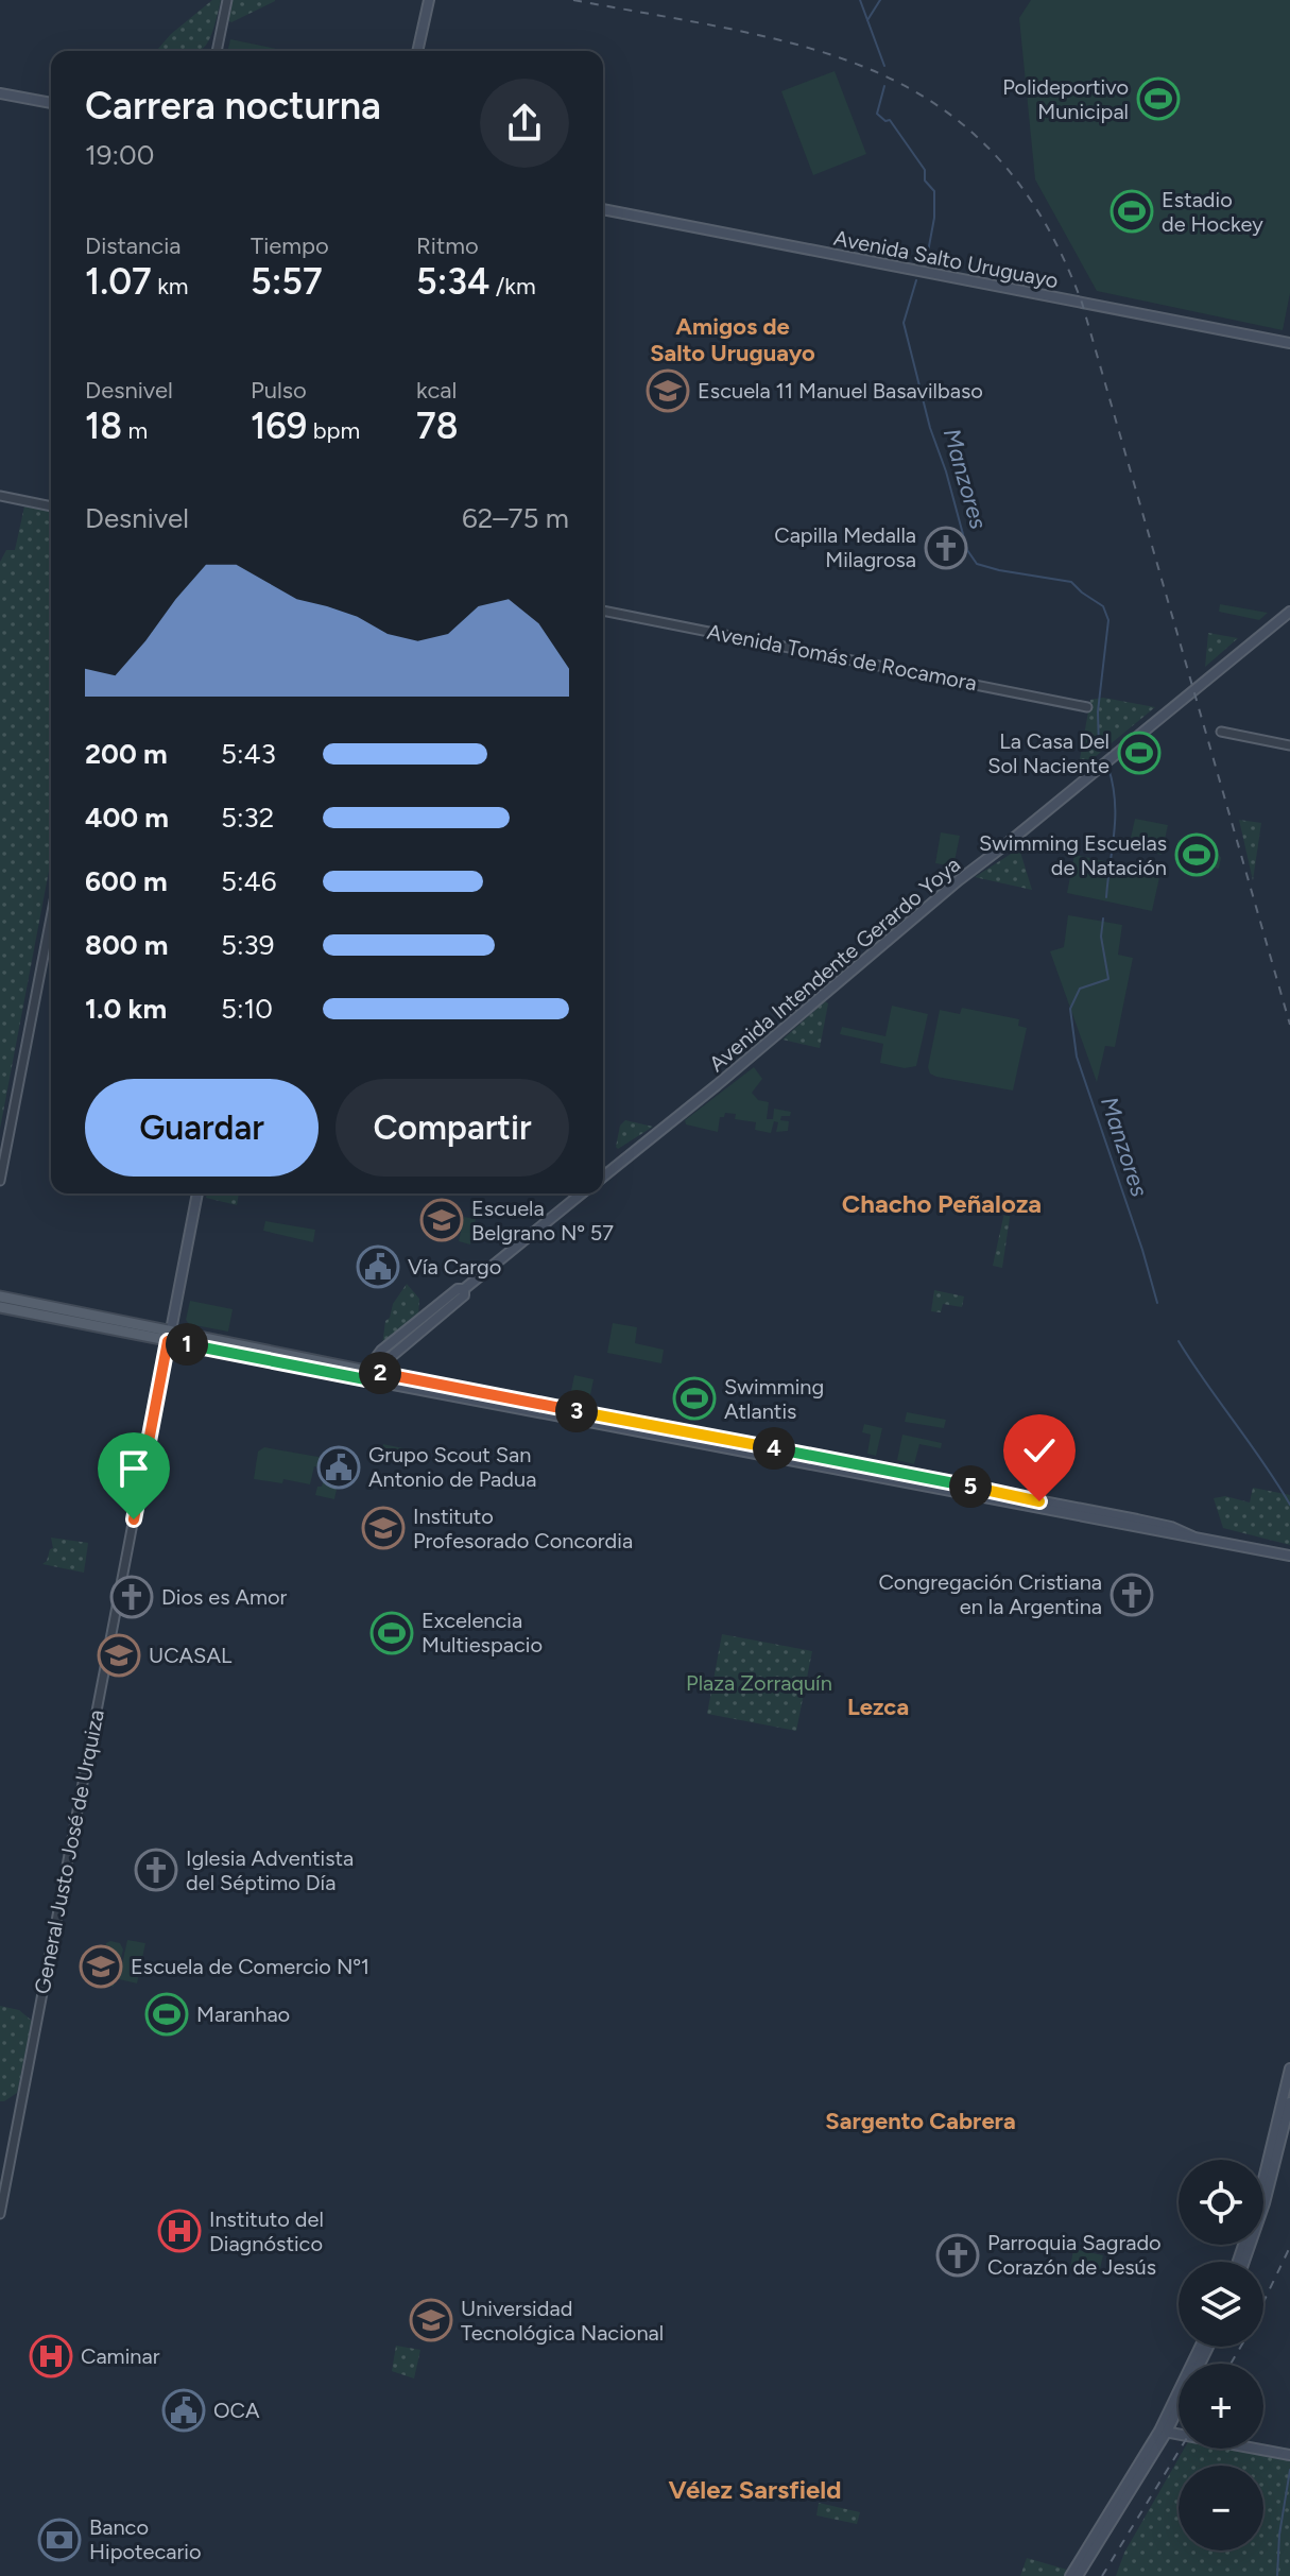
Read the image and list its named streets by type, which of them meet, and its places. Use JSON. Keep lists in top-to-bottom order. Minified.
{"streets":{"main road":["Avenida Salto Uruguayo","Avenida Intendente Gerardo Yoya"],"street":["Avenida Tomás de Rocamora","General Justo José de Urquiza"]},"districts":["Amigos de Salto Uruguayo","Chacho Peñaloza","Lezca","Sargento Cabrera","Vélez Sarsfield"],"water":["Manzores"],"parks":["Plaza Zorraquín"],"places":{"sports":["Polideportivo Municipal","Estadio de Hockey","La Casa Del Sol Naciente","Swimming Escuelas de Natación","Swimming Atlantis","Excelencia Multiespacio","Maranhao"],"school or university":["Escuela 11 Manuel Basavilbaso","Escuela Belgrano Nº 57","Instituto Profesorado Concordia","UCASAL","Escuela de Comercio Nº1","Universidad Tecnológica Nacional"],"church":["Capilla Medalla Milagrosa","Congregación Cristiana en la Argentina","Dios es Amor","Iglesia Adventista del Séptimo Día","Parroquia Sagrado Corazón de Jesús"],"public building":["Vía Cargo","Grupo Scout San Antonio de Padua","OCA"],"hospital":["Instituto del Diagnóstico","Caminar"],"bank":["Banco Hipotecario"]},"page":{"heading":["Carrera nocturna","19:00"],"stats":[["Distancia","1.07 km"],["Tiempo","5:57"],["Ritmo","5:34 /km"],["Desnivel","18 m"],["Pulso","169 bpm"],["kcal","78"]],"chart":["Desnivel","62–75 m"],"list":[{"name":"200 m","note":"5:43"},{"name":"400 m","note":"5:32"},{"name":"600 m","note":"5:46"},{"name":"800 m","note":"5:39"},{"name":"1.0 km","note":"5:10"}],"buttons":["Guardar","Compartir"],"pins":["1","2","3","4","5"],"map_buttons":["+","−"]}}
